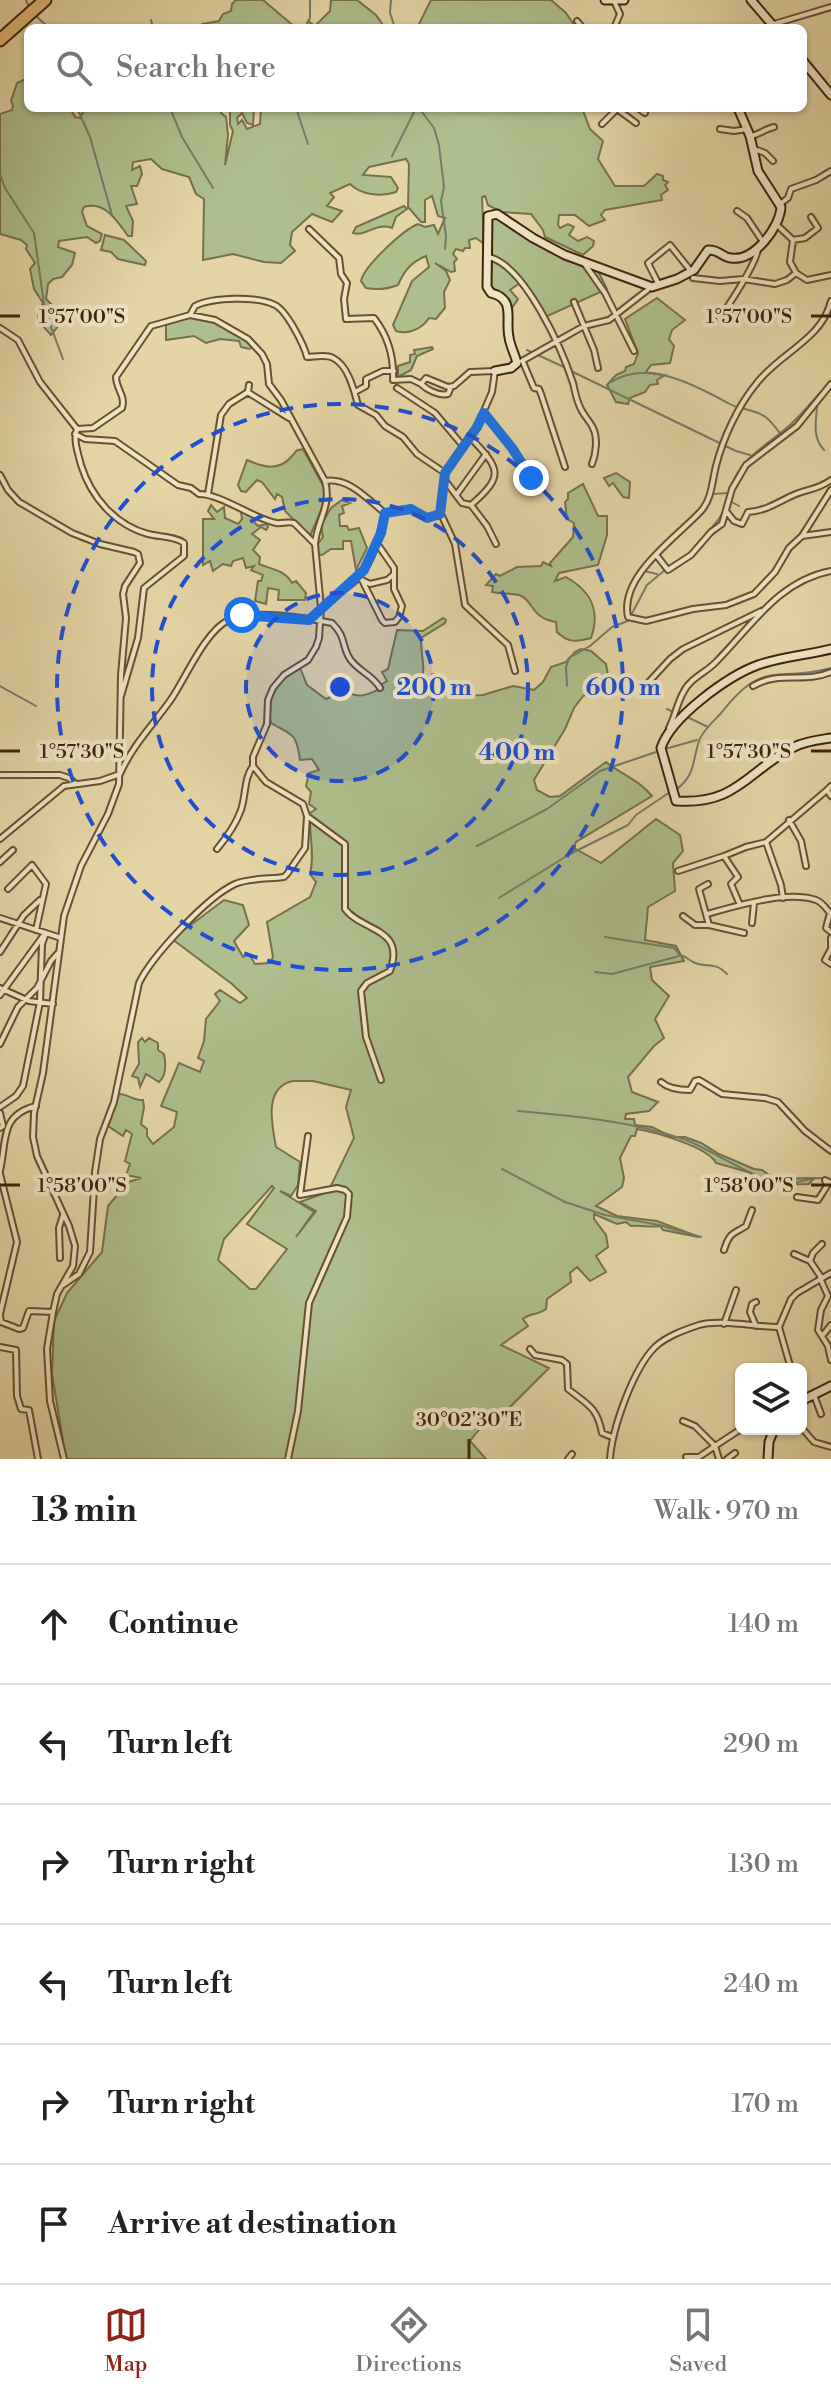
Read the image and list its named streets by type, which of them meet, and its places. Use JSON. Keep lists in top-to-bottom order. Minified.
{"page":{"search":"Search here","heading":["13 min","Walk · 970 m"],"list":[["Continue","140 m"],["Turn left","290 m"],["Turn right","130 m"],["Turn left","240 m"],["Turn right","170 m"],"Arrive at destination"],"nav":["Map","Directions","Saved"]},"coordinates":["1°57'00\"S","1°57'30\"S","1°58'00\"S","30°02'30\"E"],"rings":["200 m","600 m","400 m"]}
